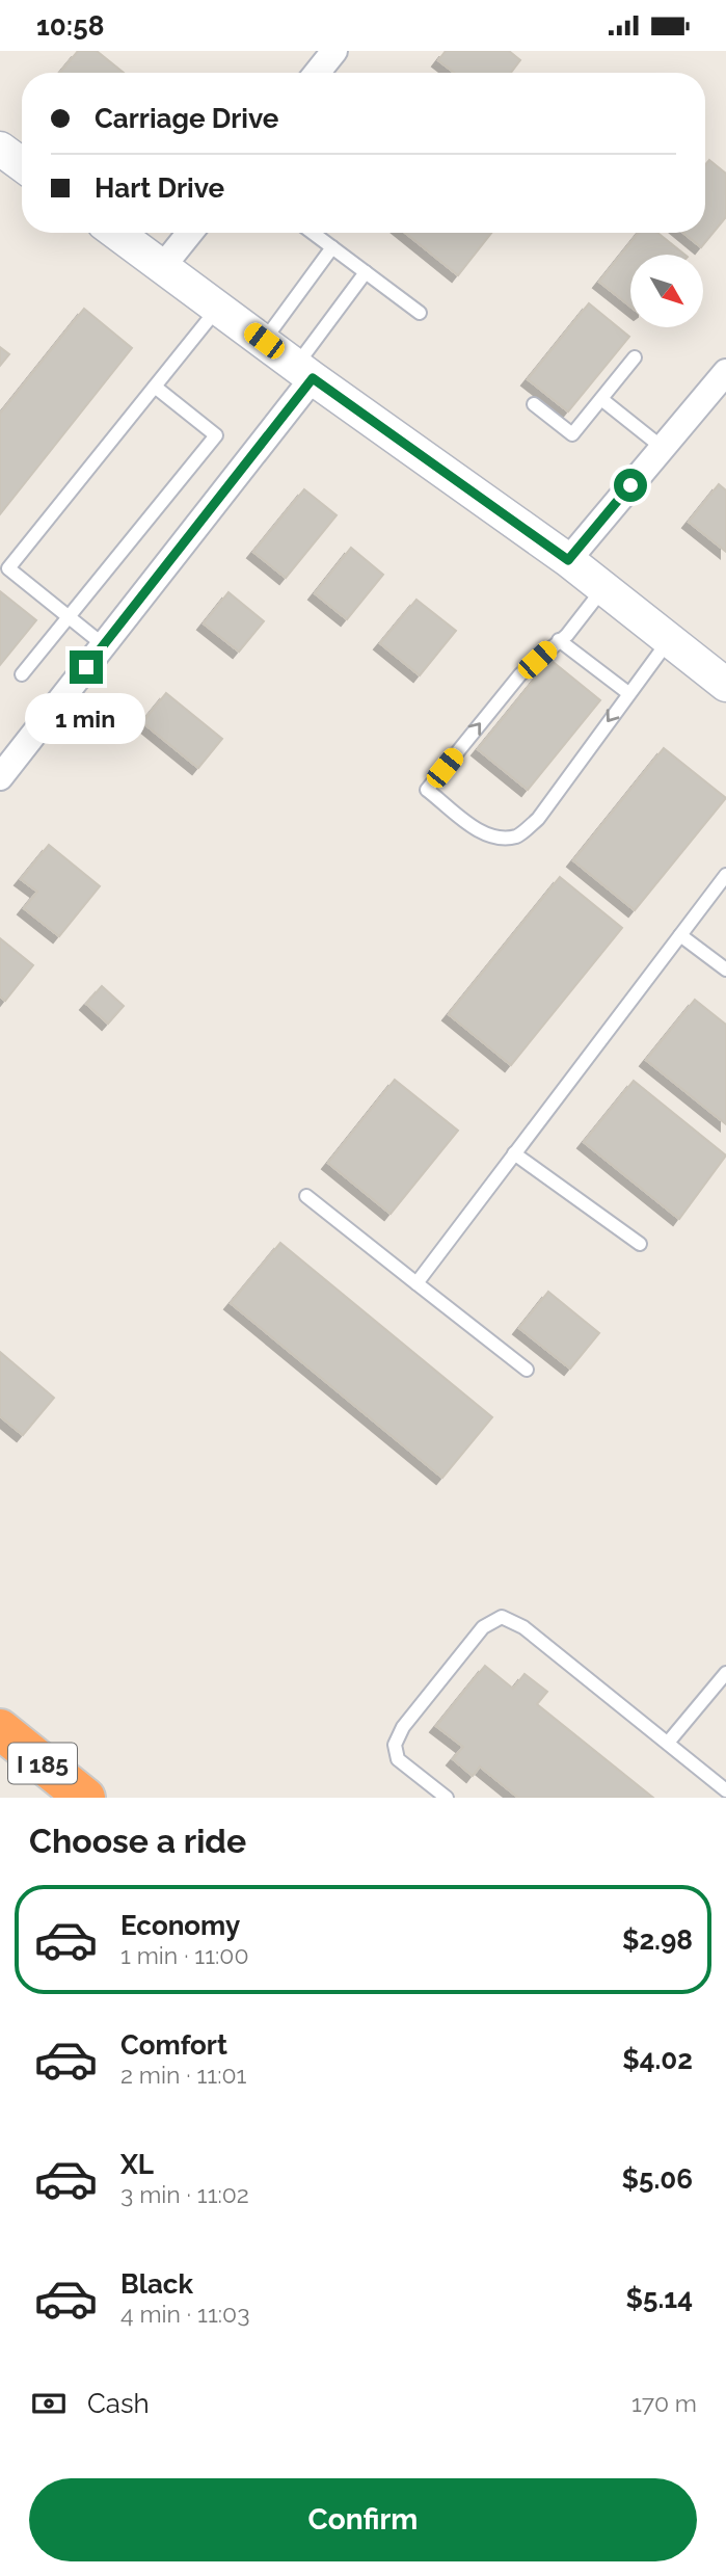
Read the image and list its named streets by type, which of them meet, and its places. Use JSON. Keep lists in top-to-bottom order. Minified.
{"streets":{"highway":["I 185"]},"north":"bottom right","page":{"status":"10:58","banner":["Carriage Drive","Hart Drive"],"bubble":"1 min","heading":"Choose a ride","list":[{"name":"Economy","note":"1 min · 11:00","value":"$2.98"},{"name":"Comfort","note":"2 min · 11:01","value":"$4.02"},{"name":"XL","note":"3 min · 11:02","value":"$5.06"},{"name":"Black","note":"4 min · 11:03","value":"$5.14"}],"pay":["Cash","170 m"],"buttons":"Confirm"}}
